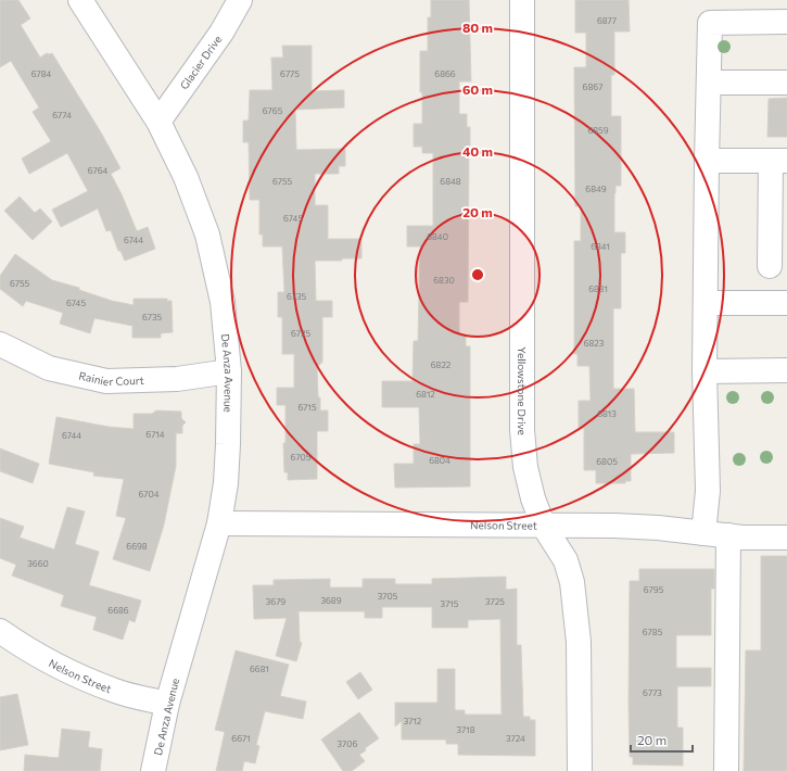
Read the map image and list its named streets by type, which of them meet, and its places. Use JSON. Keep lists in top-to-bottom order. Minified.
{"streets":{"street":["Glacier Drive","De Anza Avenue","Rainier Court","Yellowstone Drive","Nelson Street"]},"crossings":[["Glacier Drive","De Anza Avenue"],["De Anza Avenue","Rainier Court"],["De Anza Avenue","Nelson Street"],["Yellowstone Drive","Nelson Street"]],"house_numbers":["6877","6784","6775","6866","6867","6765","6774","6859","6764","6755","6848","6849","6745","6840","6744","6841","6830","6755","6831","6735","6745","6735","6725","6823","6822","6812","6715","6813","6714","6744","6705","6804","6805","6704","6698","3660","6795","3705","3689","3679","3725","3715","6686","6785","6681","6773","3712","3718","6671","3724","3706"],"scale_bar":"20 m","rings":["80 m","60 m","40 m","20 m"]}
